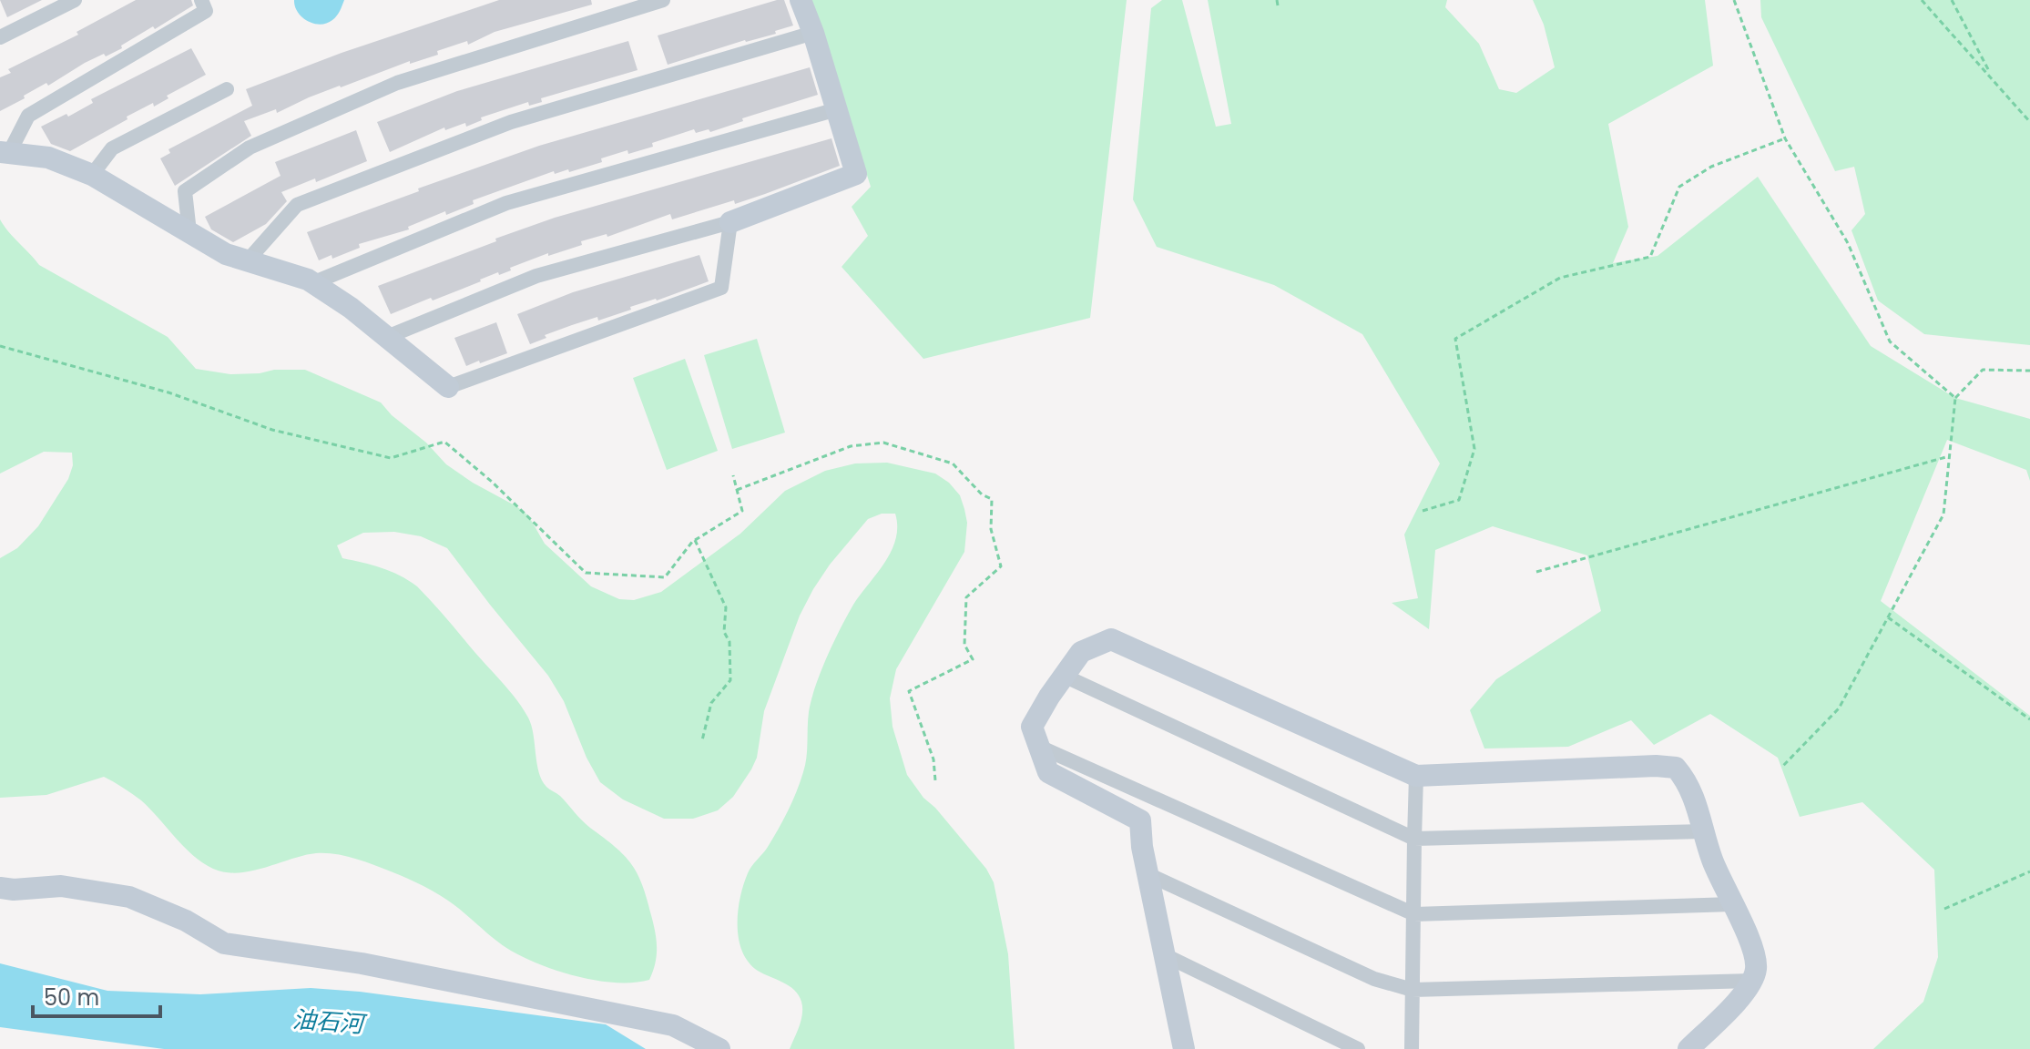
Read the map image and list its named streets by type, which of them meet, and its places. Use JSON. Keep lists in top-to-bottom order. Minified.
{"water":["油石河"],"scale_bar":"50 m"}
